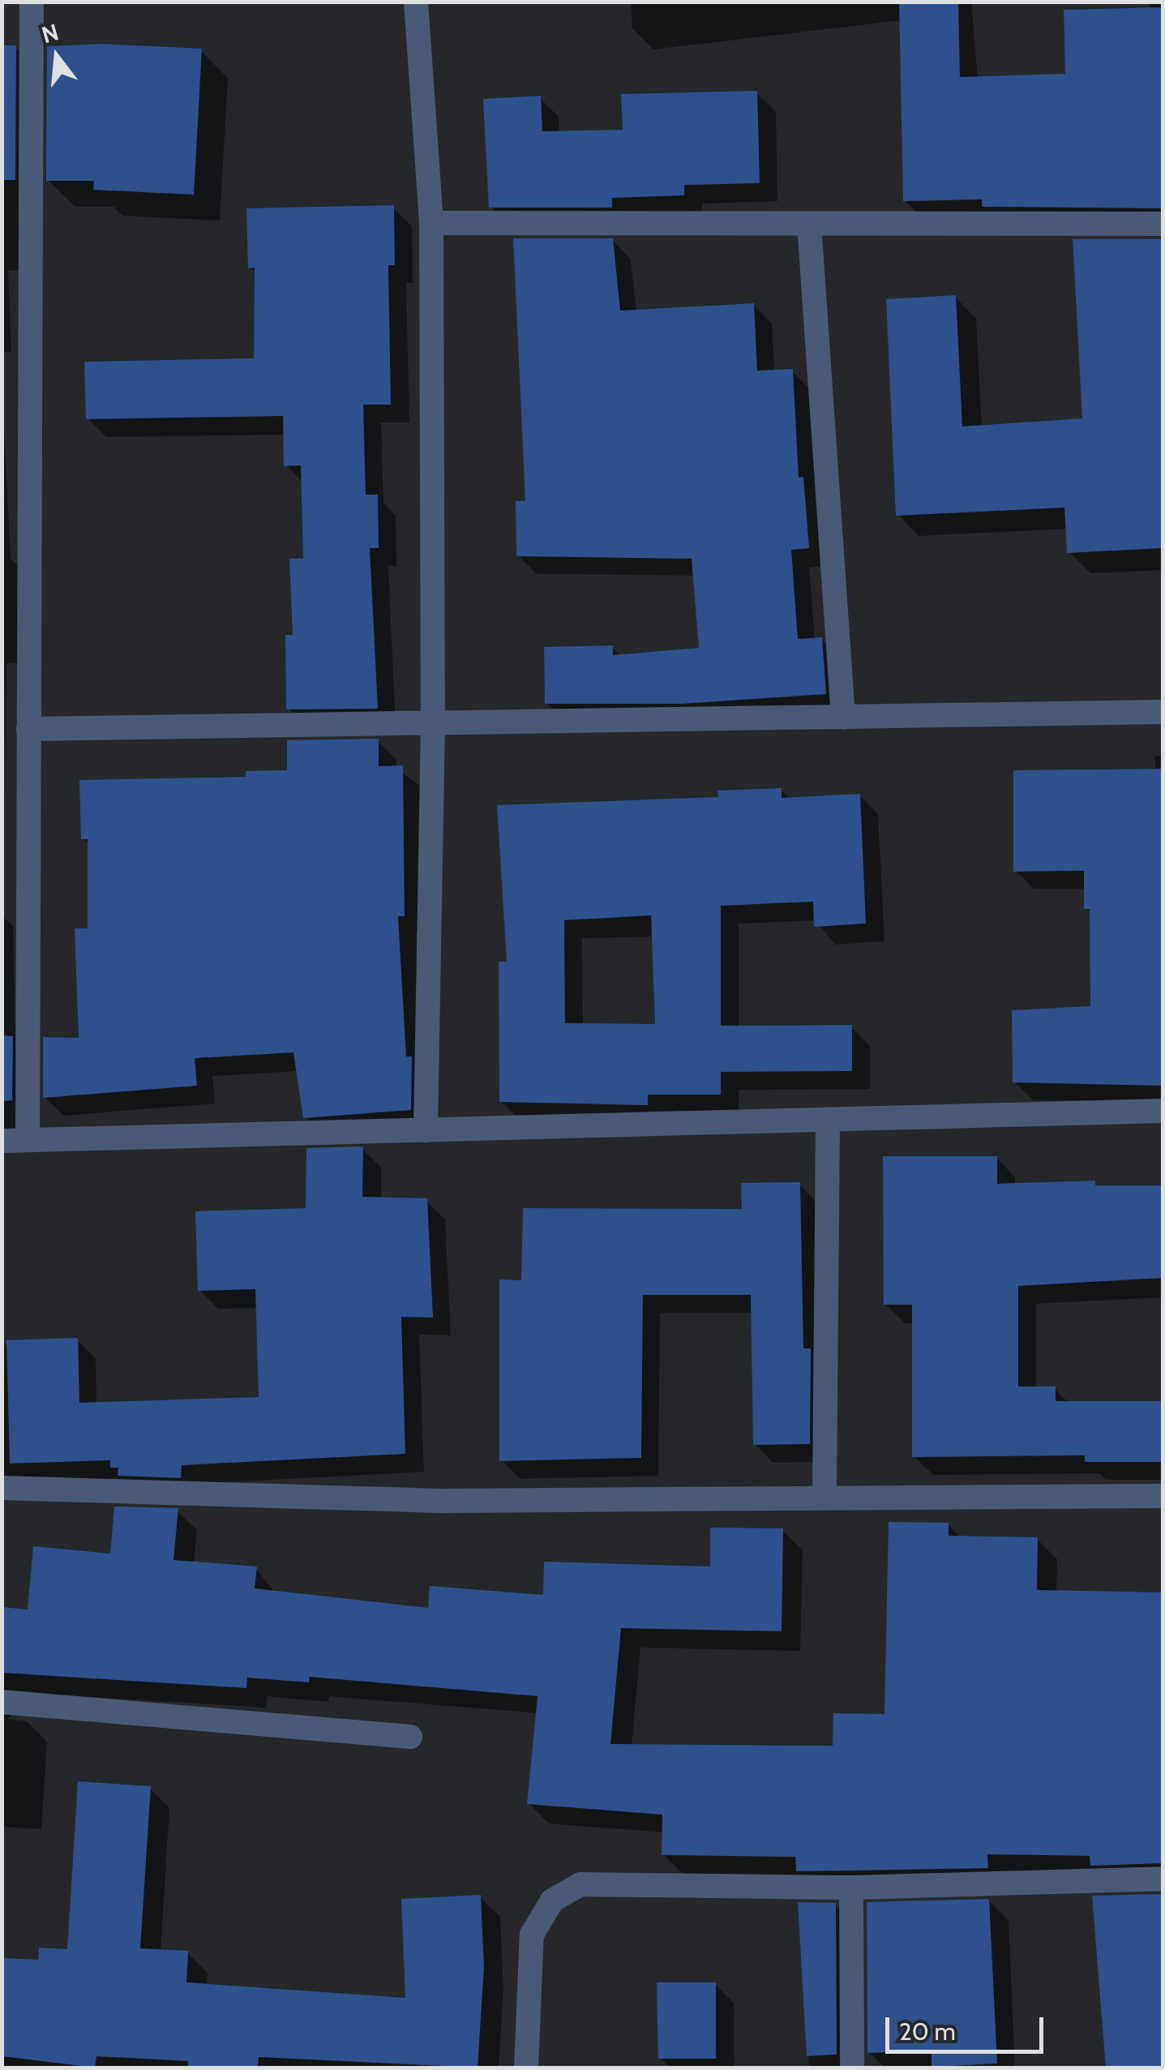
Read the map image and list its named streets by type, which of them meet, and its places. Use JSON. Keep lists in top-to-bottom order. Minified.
{"scale_bar":"20 m","north":"top"}
